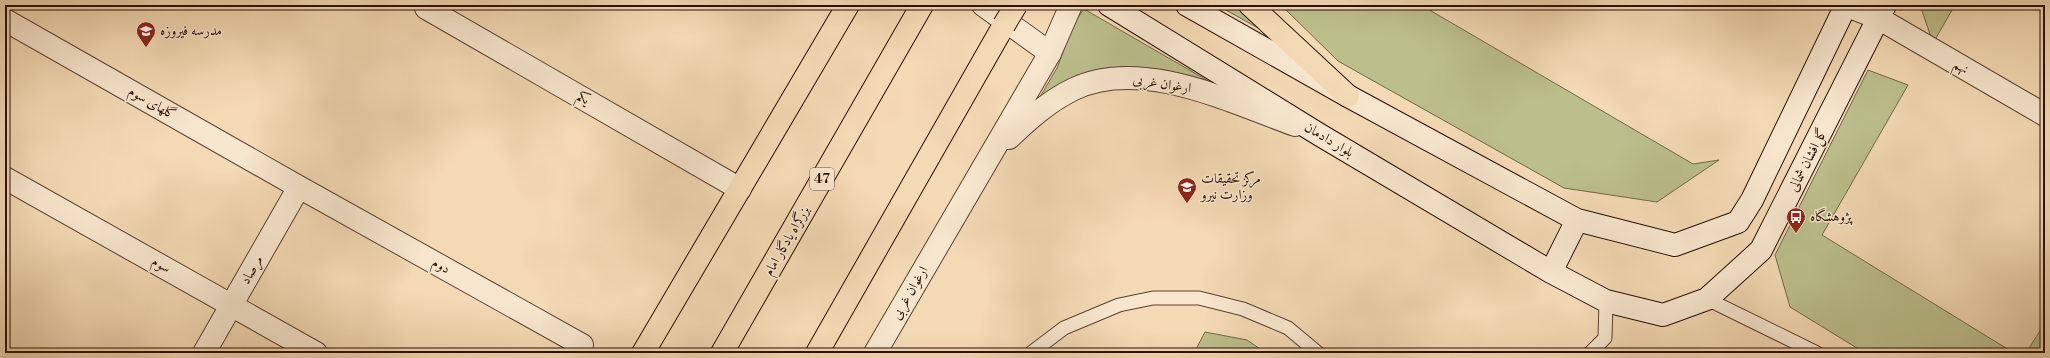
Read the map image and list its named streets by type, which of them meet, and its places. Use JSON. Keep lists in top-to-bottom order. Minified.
{"streets":{"highway":["47","بزرگراه یادگار امام"],"street":["نهم","ارغوان غربی","یکم","گلهای سوم","بلوار دادمان","گل‌افشان شمالی","سوم","دوم","مرصاد"]},"crossings":[["نهم","گل‌افشان شمالی"],["ارغوان غربی","بلوار دادمان"],["گلهای سوم","دوم"],["گلهای سوم","مرصاد"],["بلوار دادمان","گل‌افشان شمالی"],["سوم","مرصاد"],["دوم","مرصاد"]],"places":{"school or university":["مدرسه فیروزه","مرکز تحقیقات وزارت نیرو"],"bus stop":["پژوهشگاه"]}}
